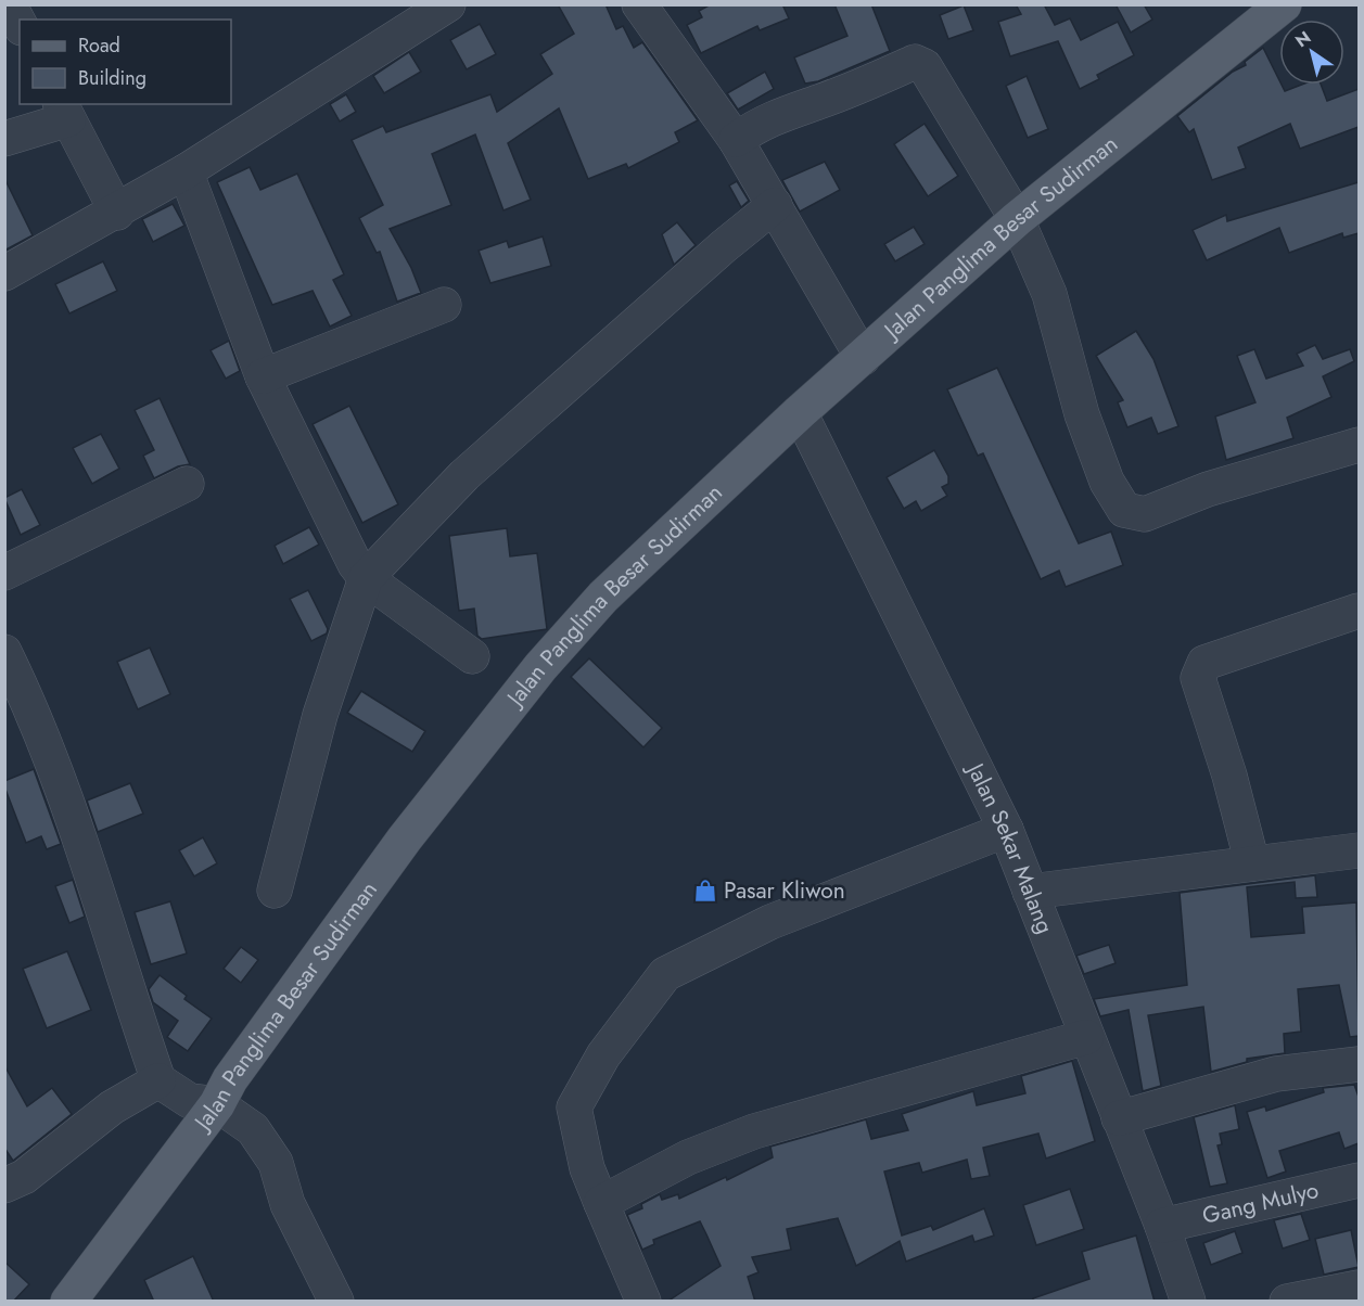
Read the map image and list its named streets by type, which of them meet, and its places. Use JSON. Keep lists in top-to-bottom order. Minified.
{"streets":{"main road":["Jalan Panglima Besar Sudirman"],"street":["Jalan Sekar Malang","Gang Mulyo"]},"crossings":[["Jalan Panglima Besar Sudirman","Jalan Sekar Malang"],["Jalan Sekar Malang","Gang Mulyo"]],"places":{"shop":["Pasar Kliwon"]},"legend":["Road","Building"],"north":"top left"}
